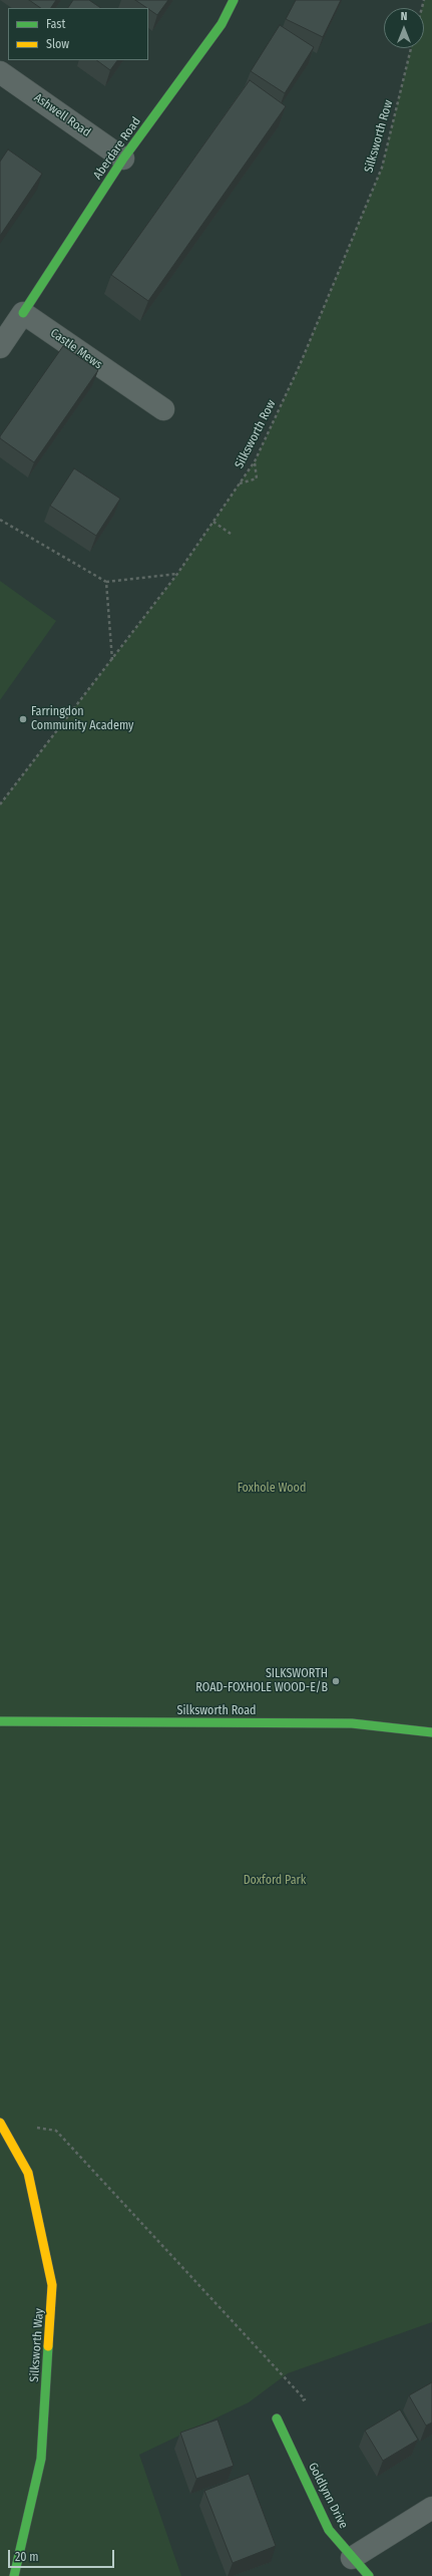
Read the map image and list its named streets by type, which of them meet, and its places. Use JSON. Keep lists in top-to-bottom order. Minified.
{"streets":{"street":["Ashwell Road","Aberdare Road","Castle Mews","Silksworth Road","Silksworth Way","Goldlynn Drive"],"path":["Silksworth Row"]},"crossings":[["Ashwell Road","Aberdare Road"],["Aberdare Road","Castle Mews"]],"parks":["Foxhole Wood","Doxford Park"],"places":["Farringdon Community Academy","SILKSWORTH ROAD-FOXHOLE WOOD-E/B"],"legend":["Fast","Slow"],"scale_bar":"20 m","north":"top"}
